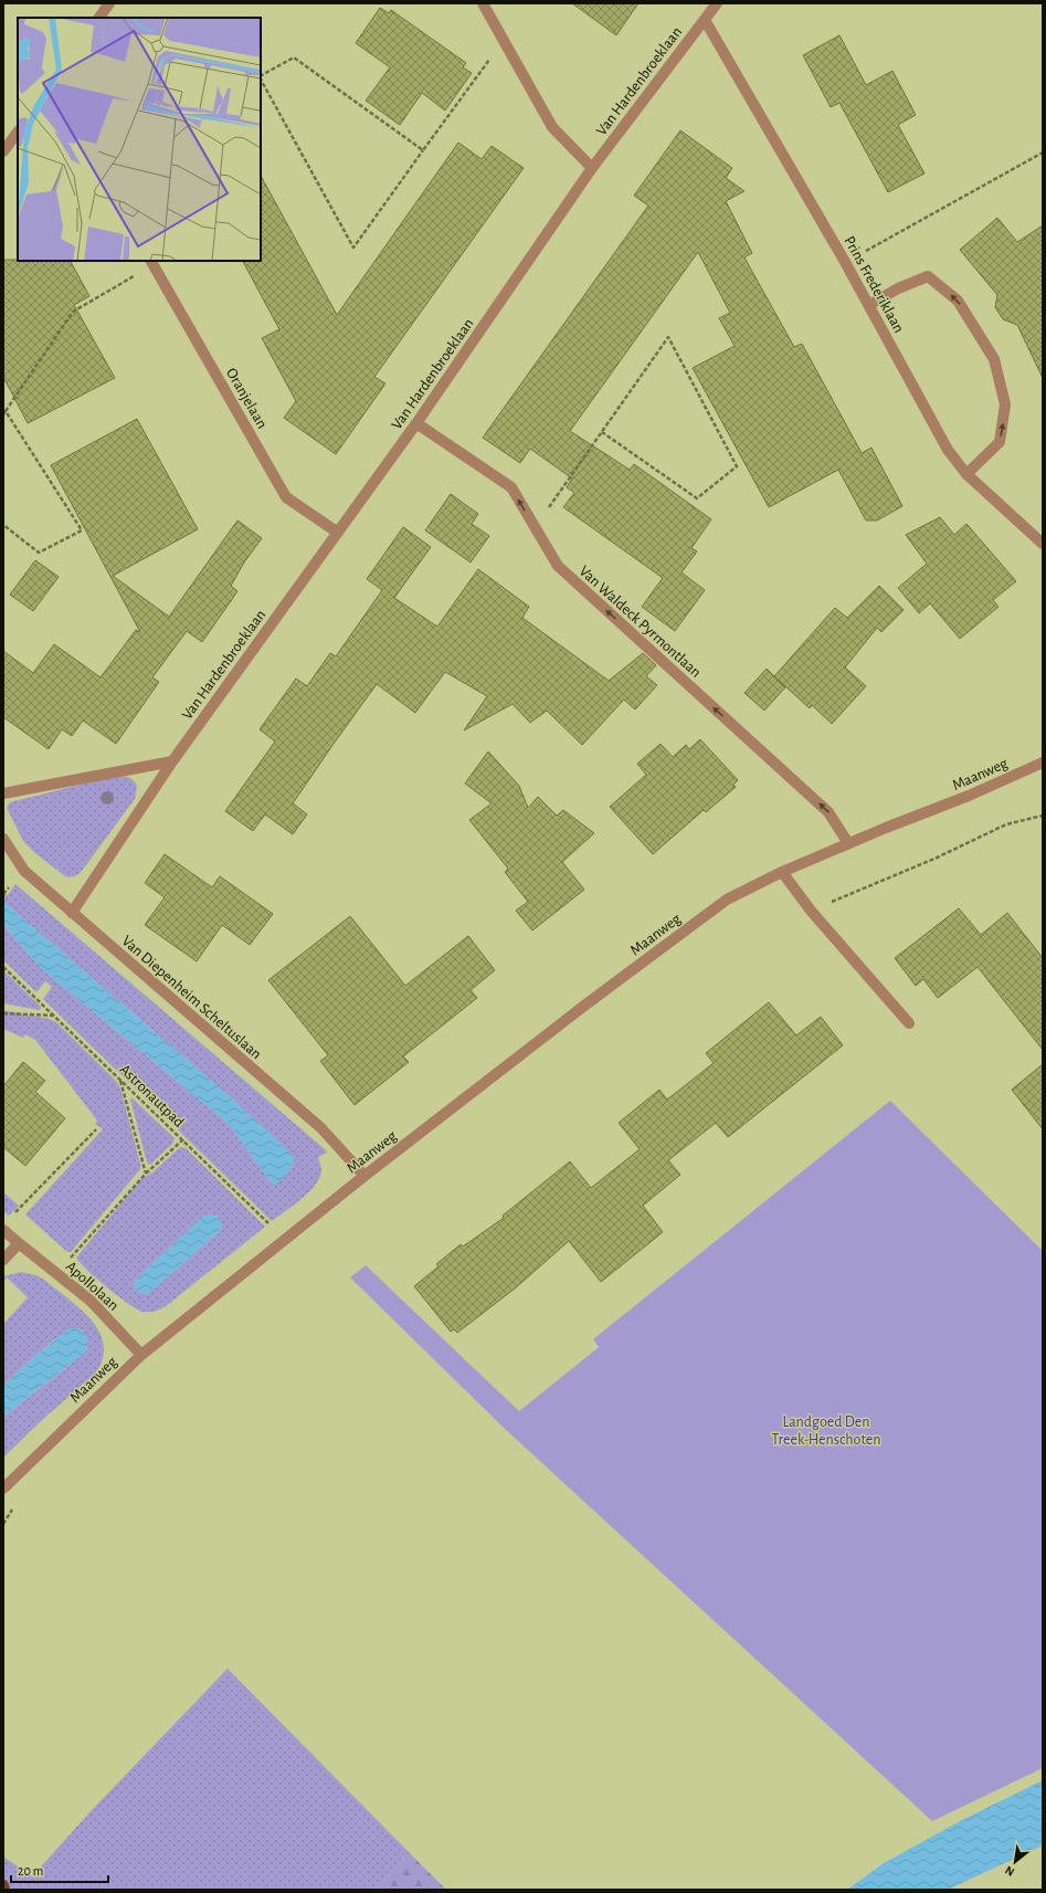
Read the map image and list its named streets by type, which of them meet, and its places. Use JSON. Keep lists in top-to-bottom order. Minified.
{"streets":{"street":["Van Hardenbroeklaan","Prins Frederiklaan","Oranjelaan","Van Waldeck Pyrmontlaan","Maanweg","Van Diepenheim Scheltuslaan","Apollolaan"],"path":["Astronautpad"]},"crossings":[["Van Hardenbroeklaan","Prins Frederiklaan"],["Van Hardenbroeklaan","Oranjelaan"],["Van Hardenbroeklaan","Van Waldeck Pyrmontlaan"],["Van Hardenbroeklaan","Van Diepenheim Scheltuslaan"],["Van Waldeck Pyrmontlaan","Maanweg"],["Maanweg","Van Diepenheim Scheltuslaan"],["Maanweg","Astronautpad"],["Maanweg","Apollolaan"]],"one_way":["Van Waldeck Pyrmontlaan"],"parks":["Landgoed Den Treek-Henschoten"],"scale_bar":"20 m","north":"bottom left"}
